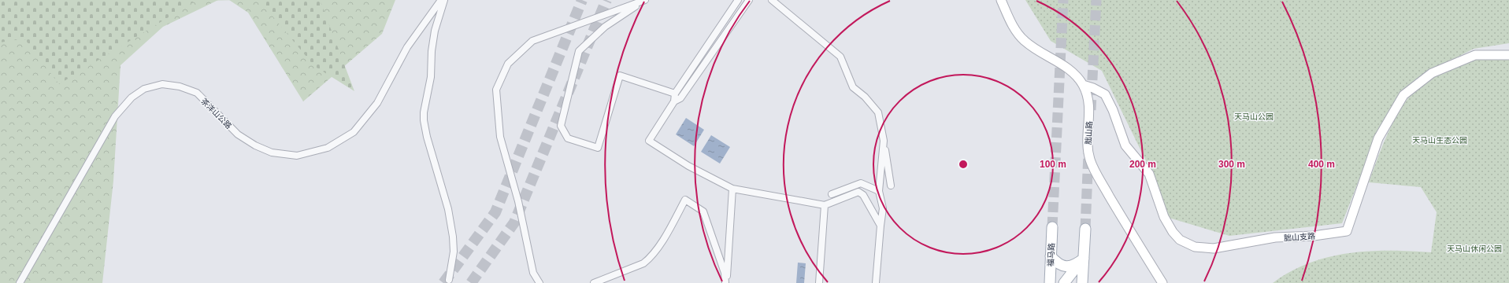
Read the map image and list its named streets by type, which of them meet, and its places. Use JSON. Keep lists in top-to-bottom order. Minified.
{"streets":{"main road":["福马路"],"street":["茶洋山公路","胐山路","胐山支路"]},"crossings":[["胐山路","胐山支路"]],"parks":["天马山公园","天马山生态公园","天马山休闲公园"],"rings":["100 m","200 m","300 m","400 m"]}
